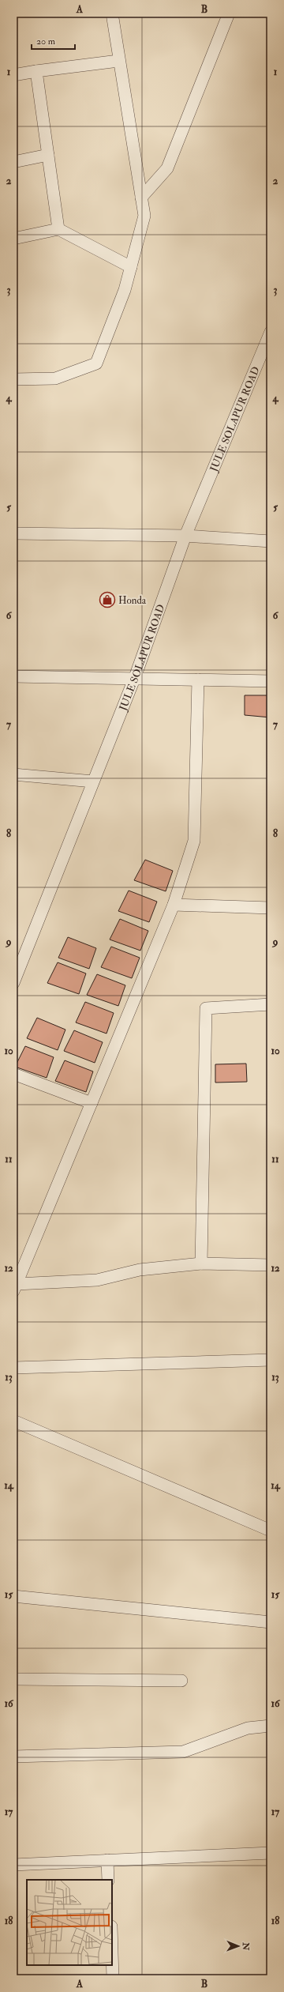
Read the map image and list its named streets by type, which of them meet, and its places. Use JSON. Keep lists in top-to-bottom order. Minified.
{"streets":{"street":["JULE SOLAPUR ROAD"]},"places":{"shop":["Honda"]},"scale_bar":"20 m","north":"right","grid":{"columns":["A","B"],"rows":["1","2","3","4","5","6","7","8","9","10","11","12","13","14","15","16","17","18"]}}
